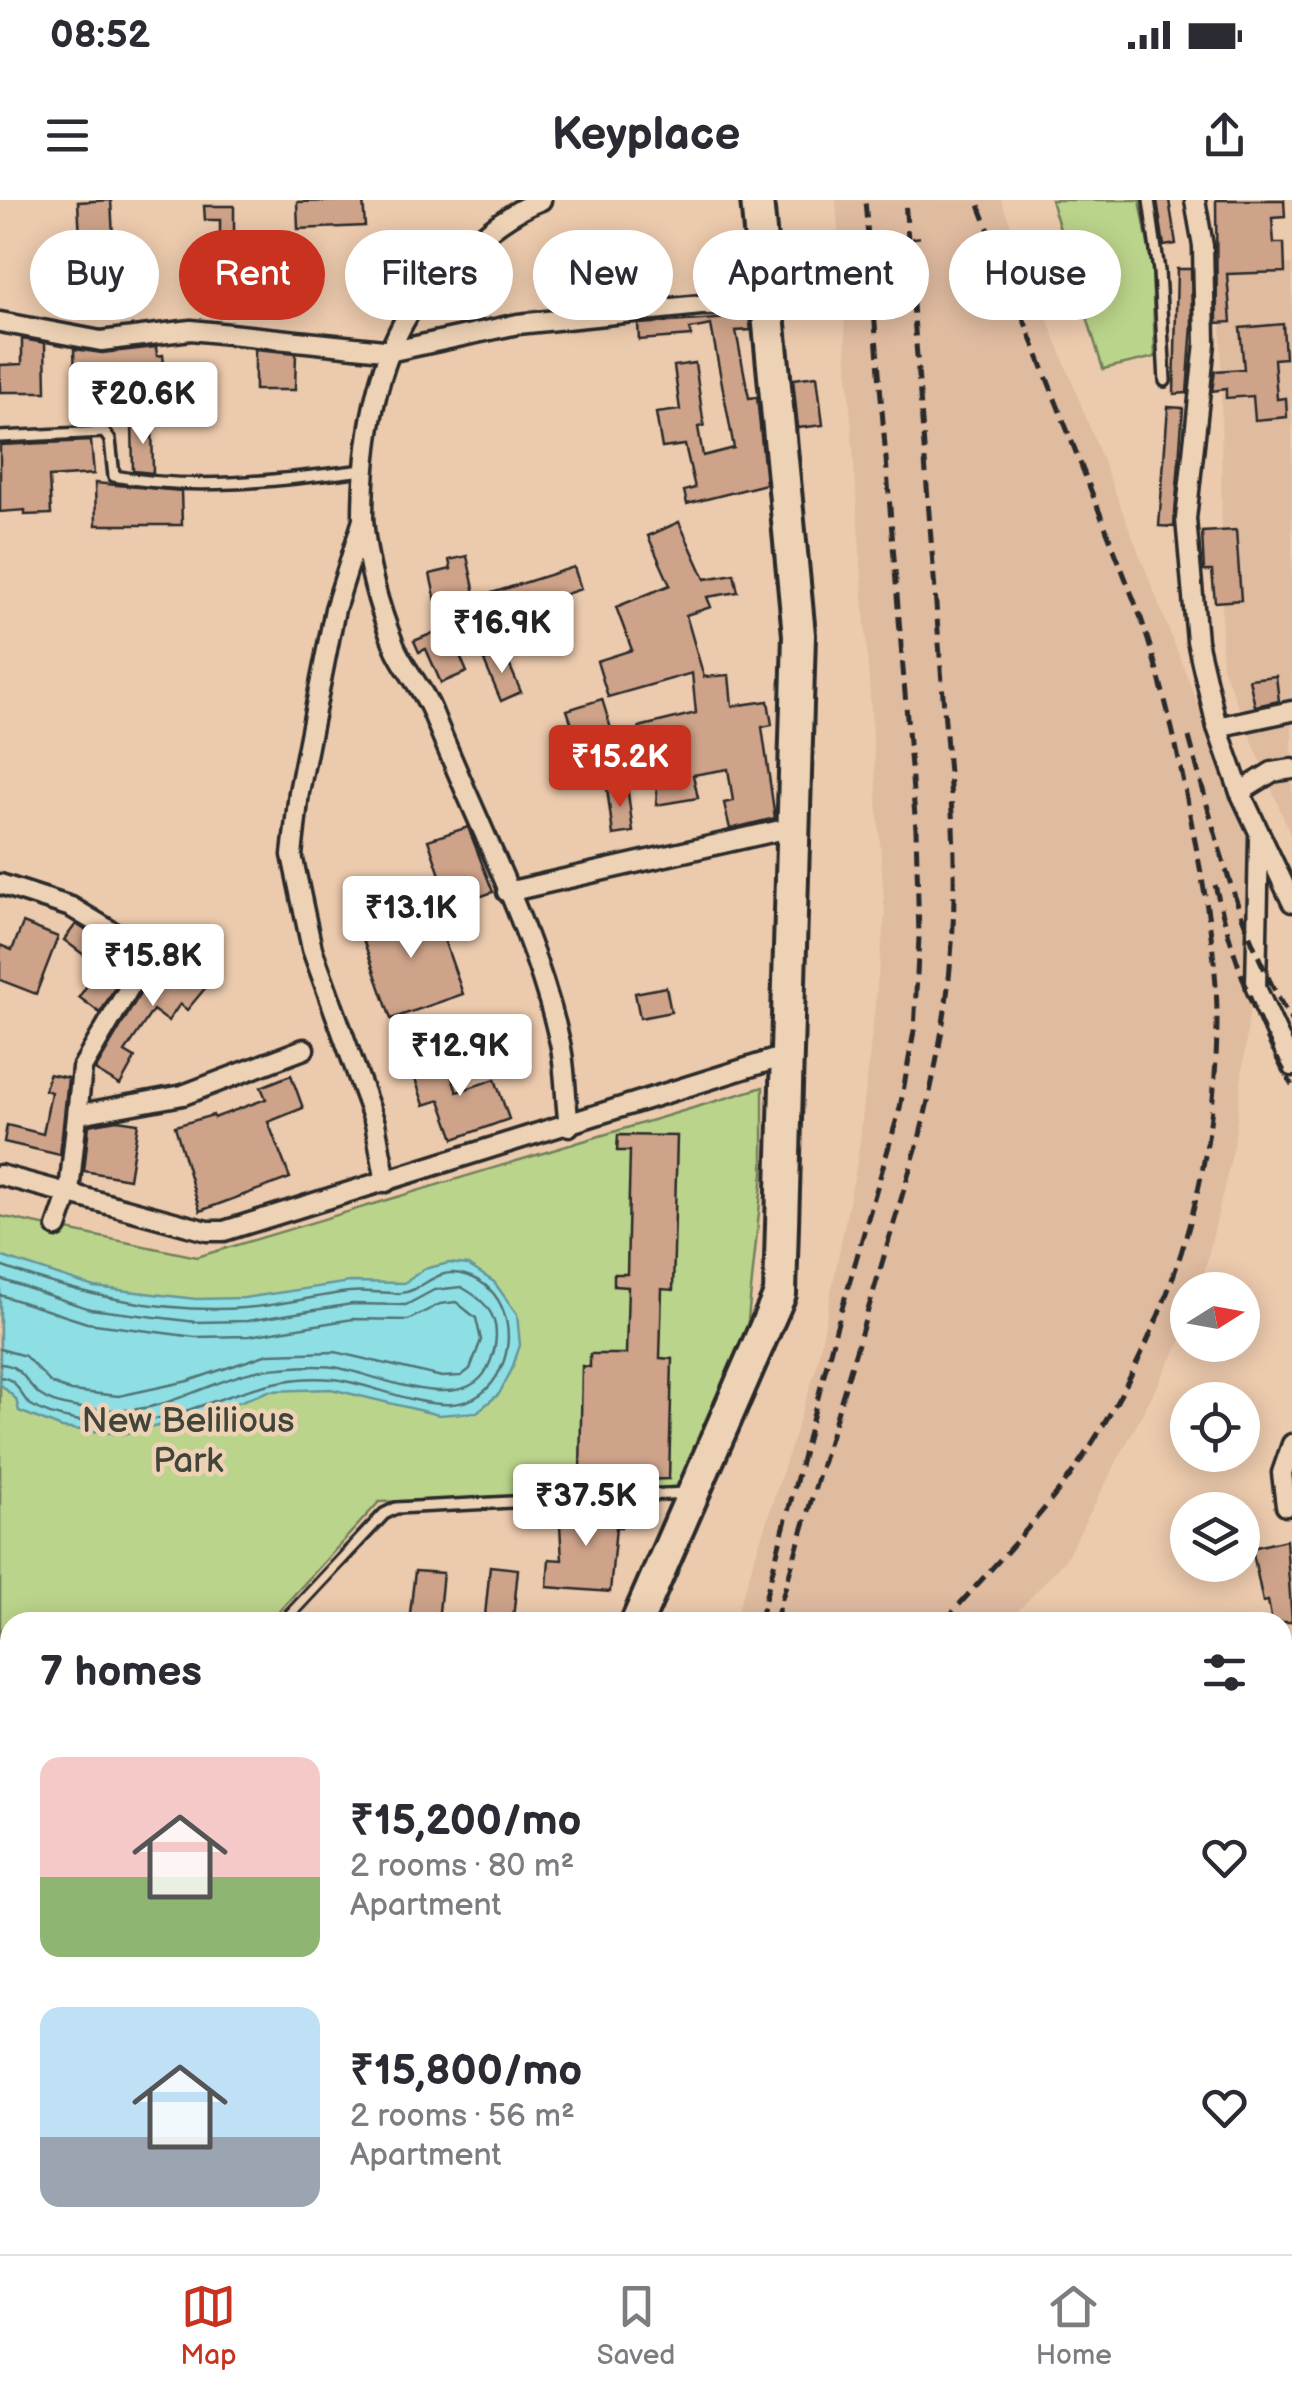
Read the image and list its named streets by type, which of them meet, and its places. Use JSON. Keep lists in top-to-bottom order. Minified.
{"parks":["New Belilious Park"],"north":"right","page":{"status":"08:52","header":"Keyplace","chip":["Buy","Rent","Filters","New","Apartment","House"],"price":["₹20.6K","₹16.9K","₹15.2K","₹13.1K","₹15.8K","₹12.9K","₹37.5K"],"heading":"7 homes","list":[{"name":"₹15,200/mo","note":"2 rooms · 80 m² · Apartment"},{"name":"₹15,800/mo","note":"2 rooms · 56 m² · Apartment"}],"tabs":["Map","Saved","Home"]}}
